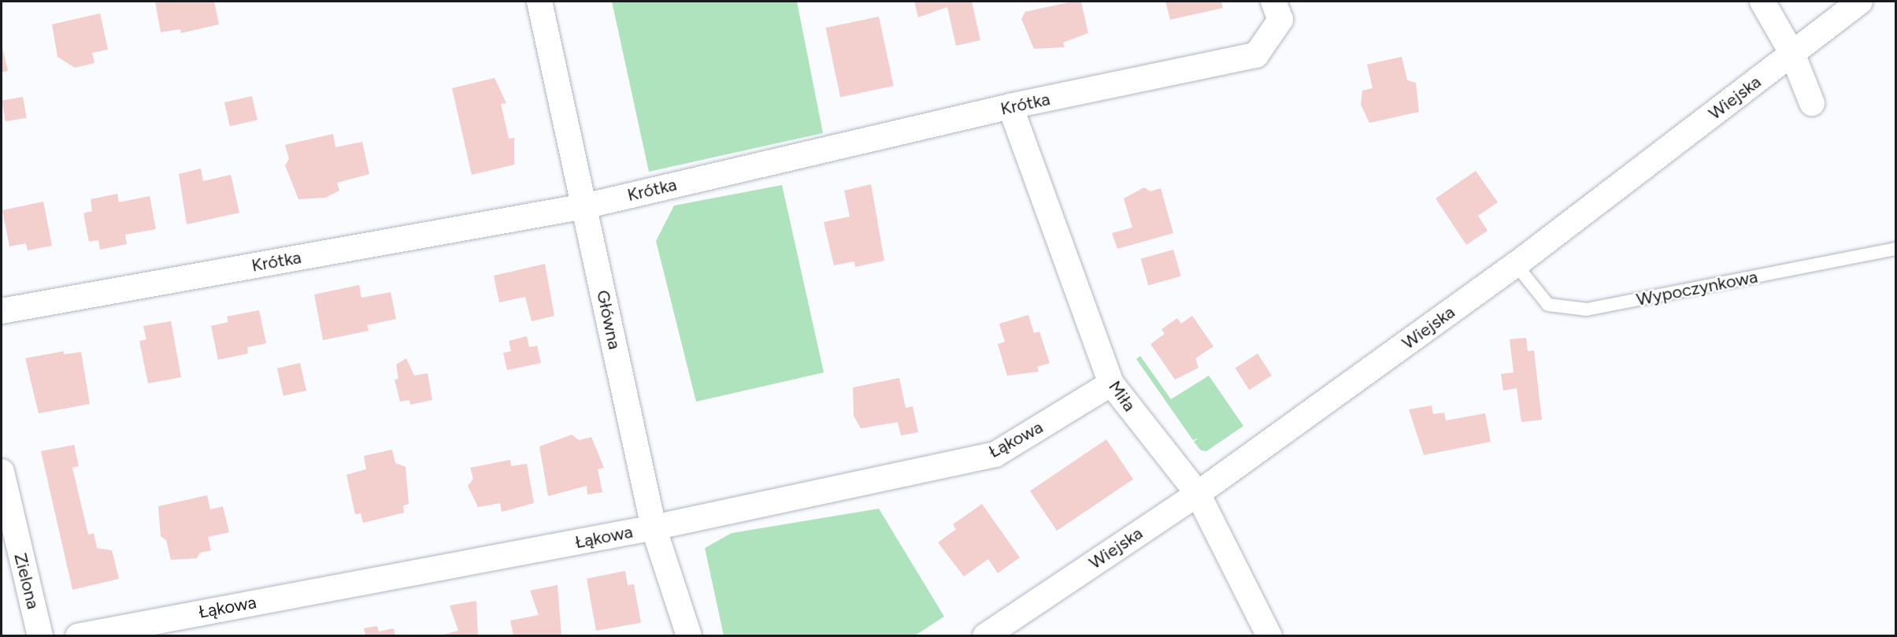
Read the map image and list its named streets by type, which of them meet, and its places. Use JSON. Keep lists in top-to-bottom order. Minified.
{"streets":{"street":["Wiejska","Krótka","Główna","Miła","Łąkowa","Zielona"],"lane":["Wypoczynkowa"]},"crossings":[["Wiejska","Wypoczynkowa"],["Wiejska","Miła"],["Krótka","Główna"],["Krótka","Miła"],["Główna","Łąkowa"],["Miła","Łąkowa"]]}
